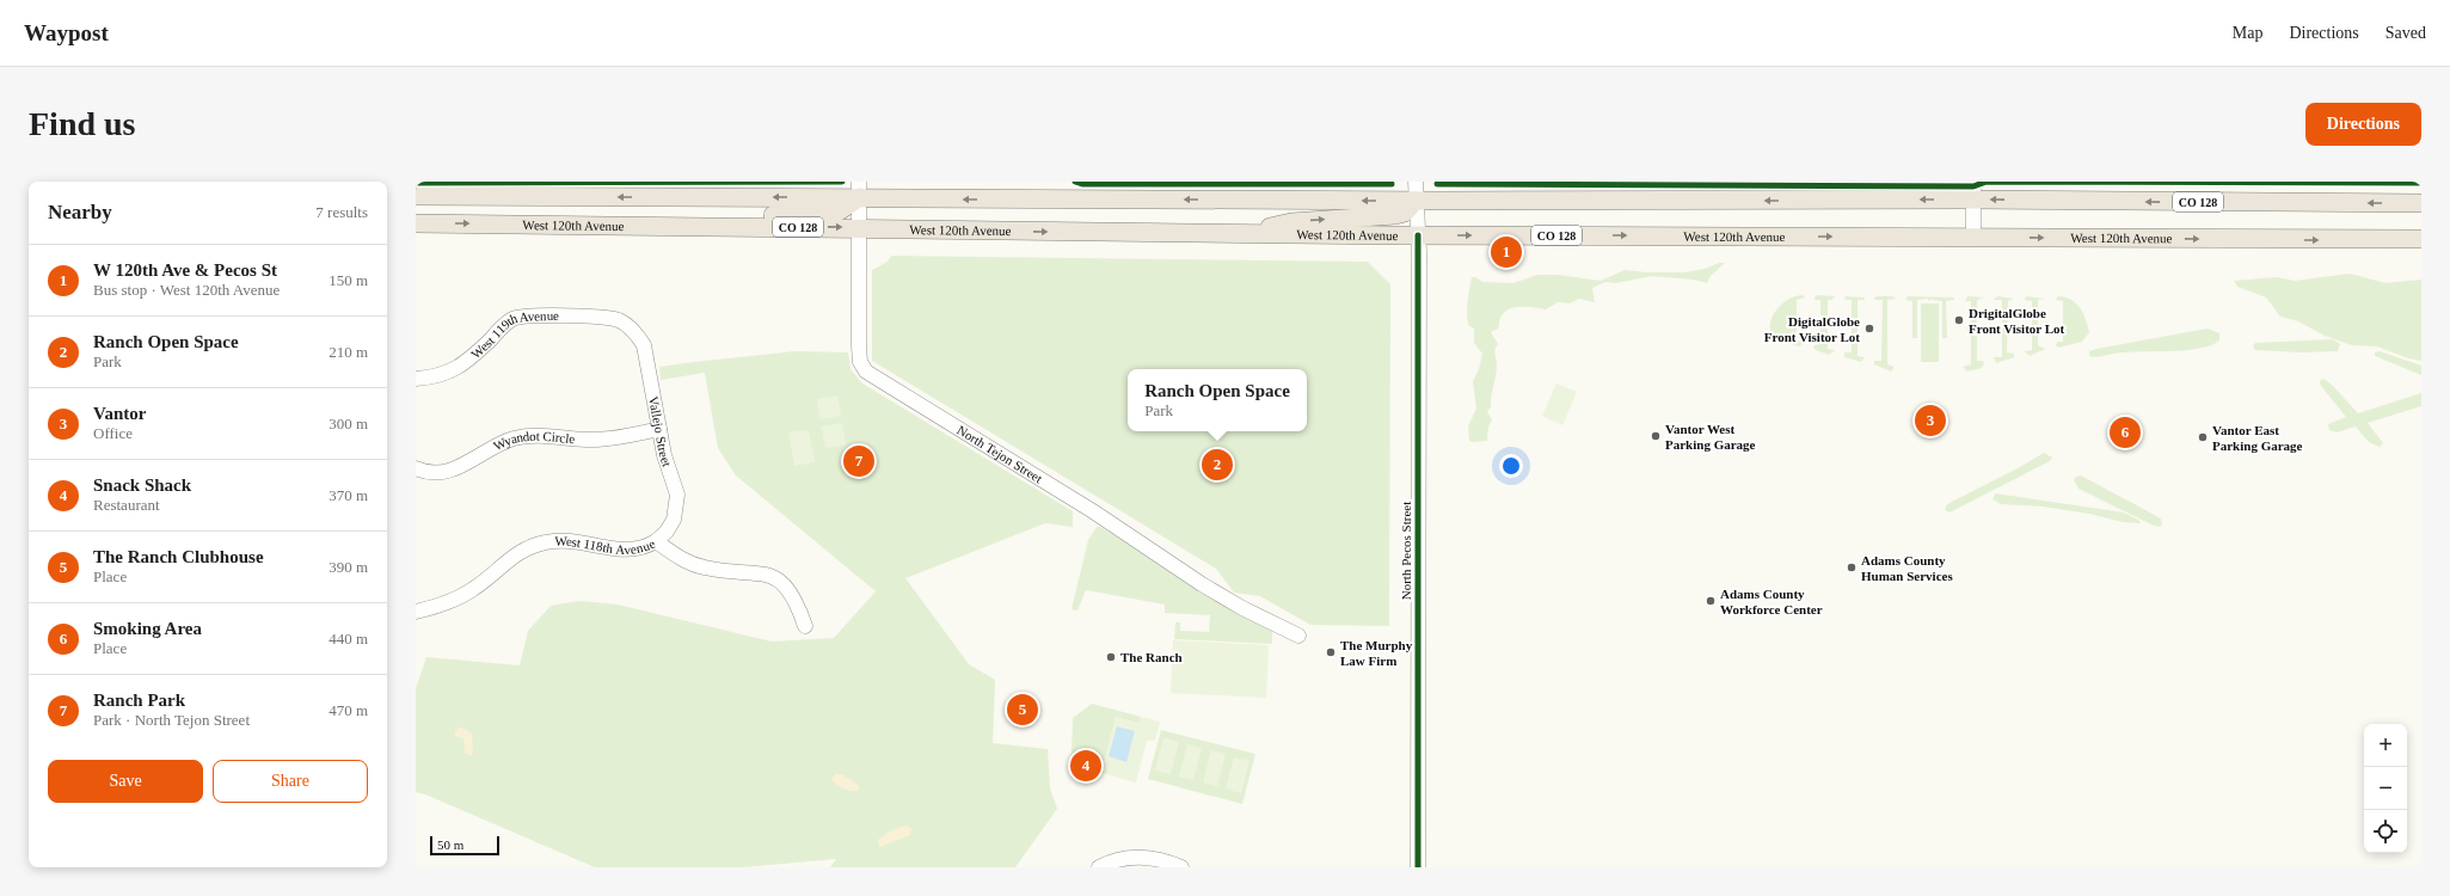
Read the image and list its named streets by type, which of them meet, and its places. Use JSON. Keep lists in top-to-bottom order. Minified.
{"streets":{"main road":["CO 128","West 120th Avenue"],"street":["West 119th Avenue","Vallejo Street","Wyandot Circle","North Tejon Street","West 118th Avenue","North Pecos Street"]},"crossings":[["West 120th Avenue","North Tejon Street"],["West 120th Avenue","North Pecos Street"],["West 119th Avenue","Vallejo Street"],["Vallejo Street","Wyandot Circle"],["Vallejo Street","West 118th Avenue"]],"places":["DrigitalGlobe Front Visitor Lot","DigitalGlobe Front Visitor Lot","Vantor West Parking Garage","Vantor East Parking Garage","Adams County Human Services","Adams County Workforce Center","The Murphy Law Firm","The Ranch"],"scale_bar":"50 m","page":{"header":"Waypost","nav":["Map","Directions","Saved"],"buttons":["Directions",["Save","Share"]],"title":"Find us","heading":["Nearby","7 results"],"pins":["1","3","6","7","2","5","4"],"list":[{"mark":"1","name":"W 120th Ave & Pecos St","note":"Bus stop · West 120th Avenue","value":"150 m"},{"mark":"2","name":"Ranch Open Space","note":"Park","value":"210 m"},{"mark":"3","name":"Vantor","note":"Office","value":"300 m"},{"mark":"4","name":"Snack Shack","note":"Restaurant","value":"370 m"},{"mark":"5","name":"The Ranch Clubhouse","note":"Place","value":"390 m"},{"mark":"6","name":"Smoking Area","note":"Place","value":"440 m"},{"mark":"7","name":"Ranch Park","note":"Park · North Tejon Street","value":"470 m"}],"popup":["Ranch Open Space","Park"],"map_buttons":["+","−"],"scale":"50 m"}}
